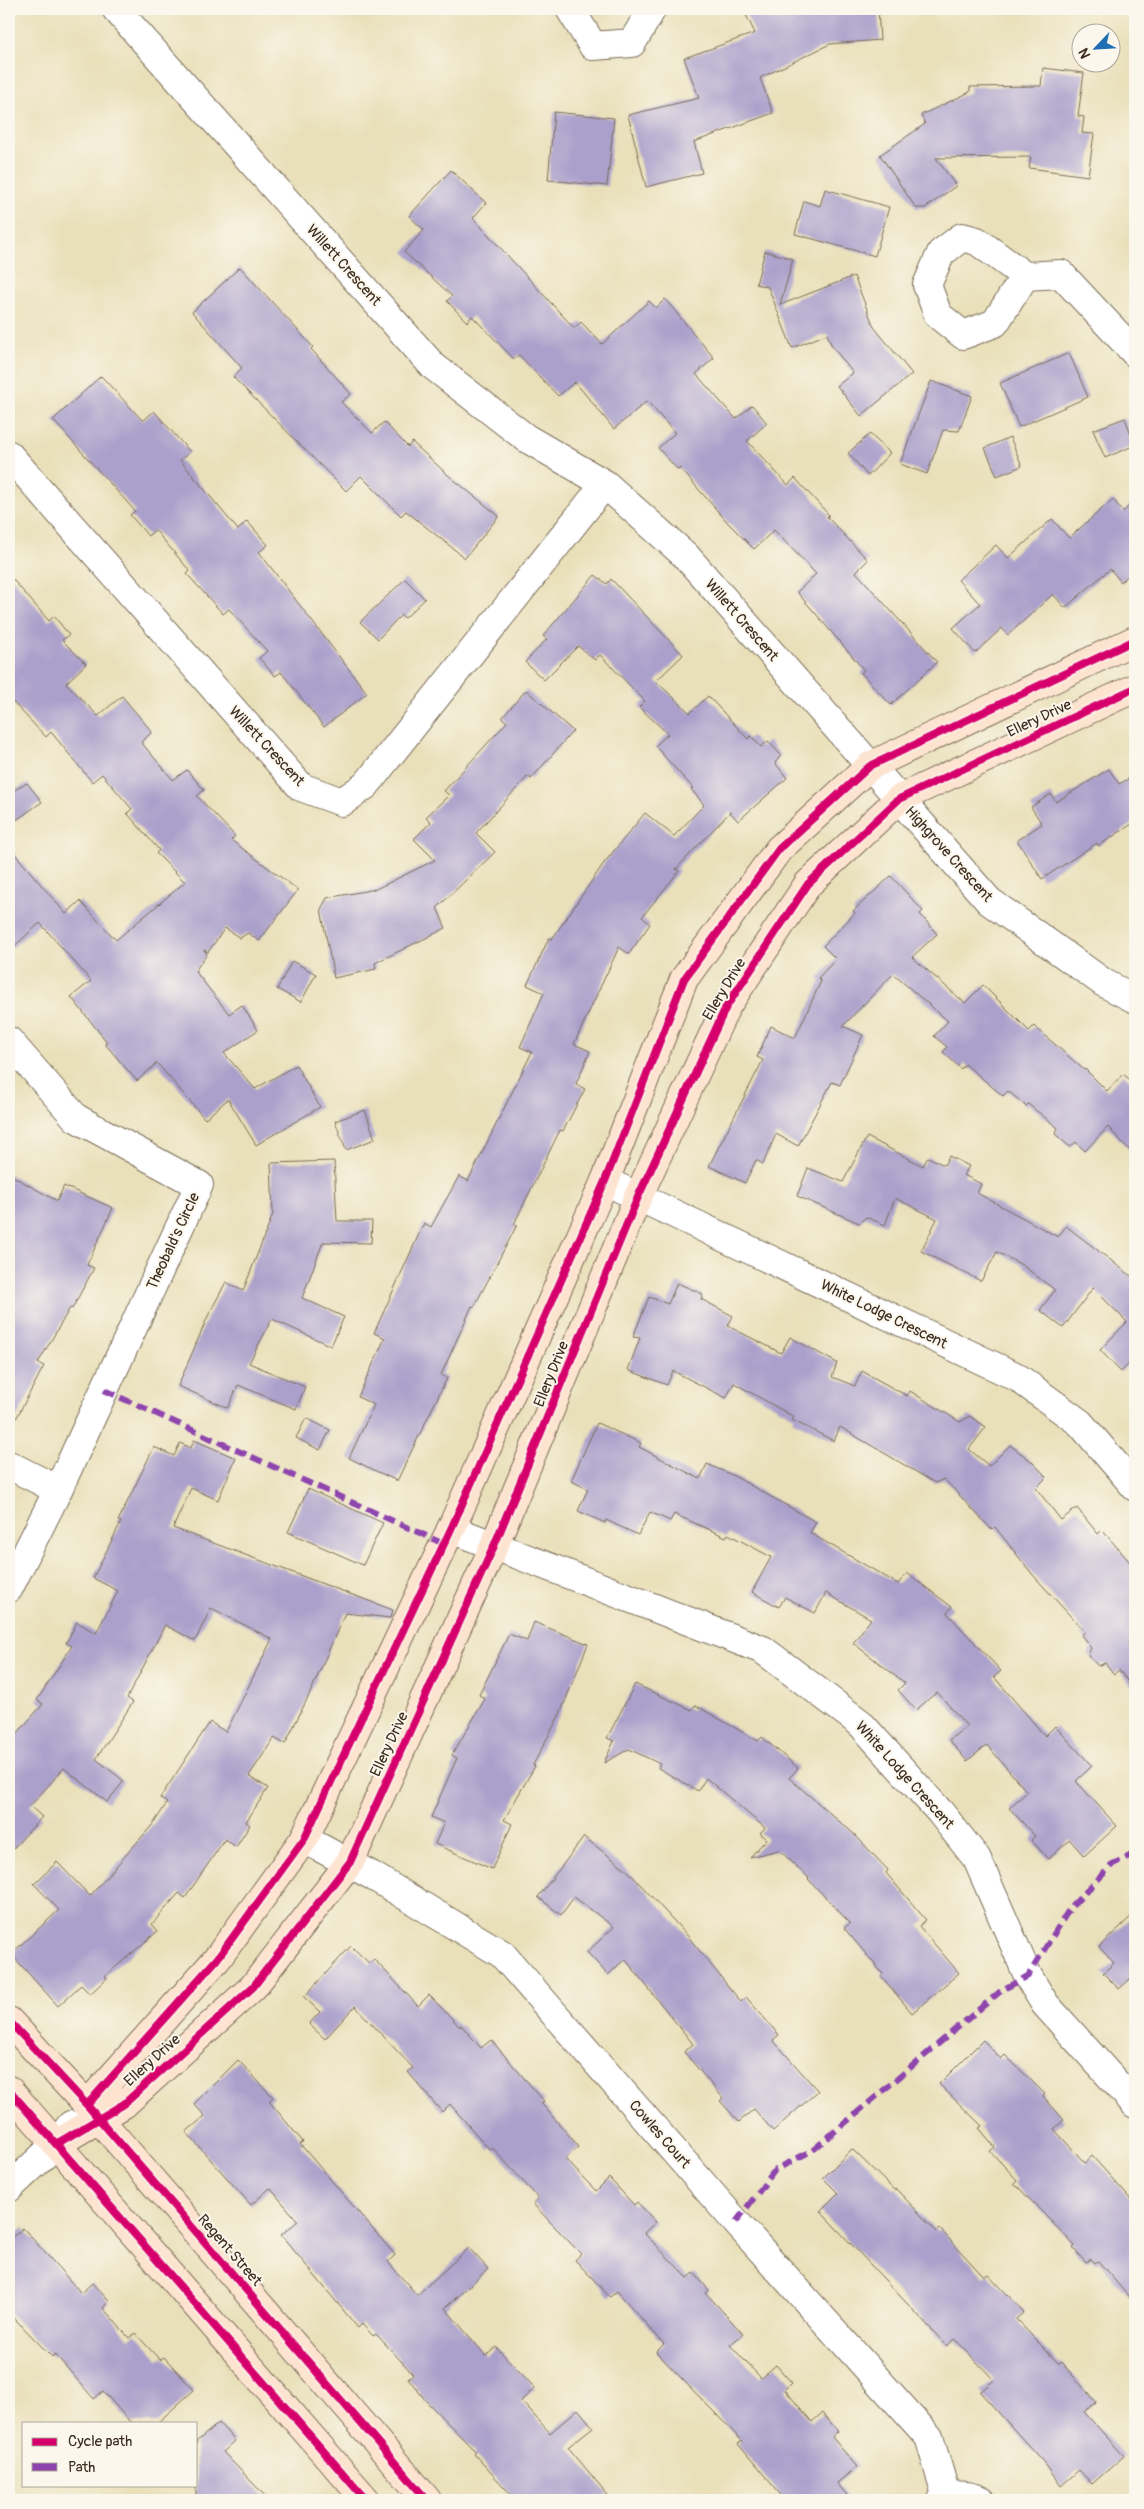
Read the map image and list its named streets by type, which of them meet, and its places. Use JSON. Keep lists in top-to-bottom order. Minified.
{"streets":{"street":["Willett Crescent","Ellery Drive","Highgrove Crescent","Theobald's Circle","White Lodge Crescent","Cowles Court","Regent Street"]},"crossings":[["Willett Crescent","Ellery Drive"],["Willett Crescent","Highgrove Crescent"],["Ellery Drive","Highgrove Crescent"],["Ellery Drive","White Lodge Crescent"],["Ellery Drive","Cowles Court"],["Ellery Drive","Regent Street"]],"legend":["Cycle path","Path"],"north":"bottom left"}
